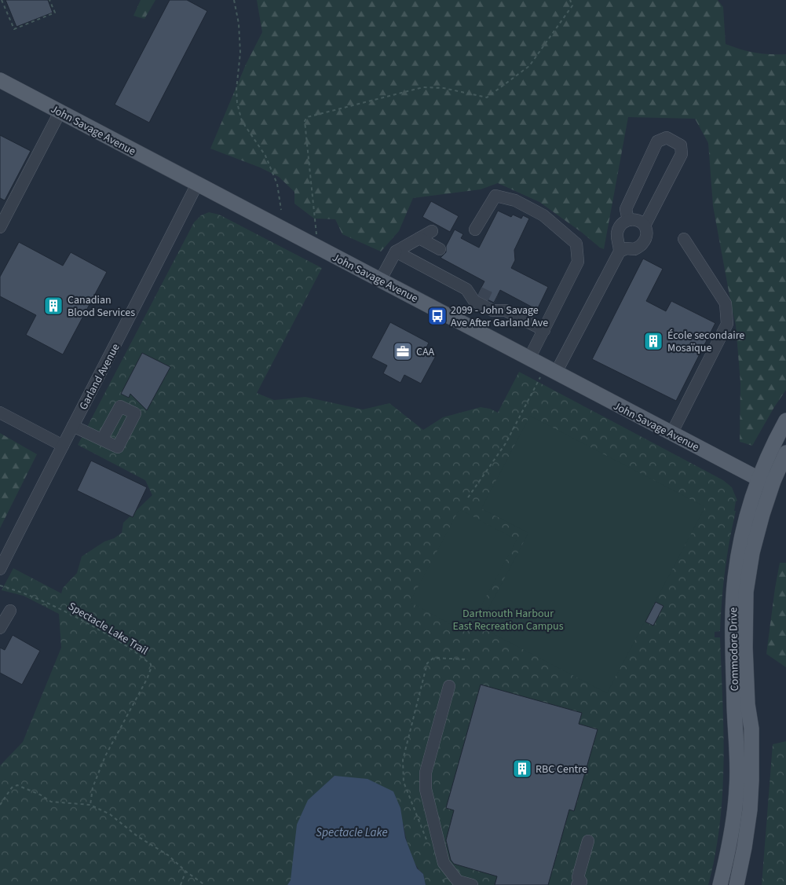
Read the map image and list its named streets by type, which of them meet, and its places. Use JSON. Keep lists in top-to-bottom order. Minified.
{"streets":{"main road":["John Savage Avenue","Commodore Drive"],"street":["Garland Avenue"],"path":["Spectacle Lake Trail"]},"crossings":[["John Savage Avenue","Garland Avenue"],["John Savage Avenue","Commodore Drive"]],"water":["Spectacle Lake"],"parks":["Dartmouth Harbour East Recreation Campus"],"places":{"building":["Canadian Blood Services","École secondaire Mosaïque","RBC Centre"],"bus stop":["2099 - John Savage Ave After Garland Ave"],"office":["CAA"]}}
